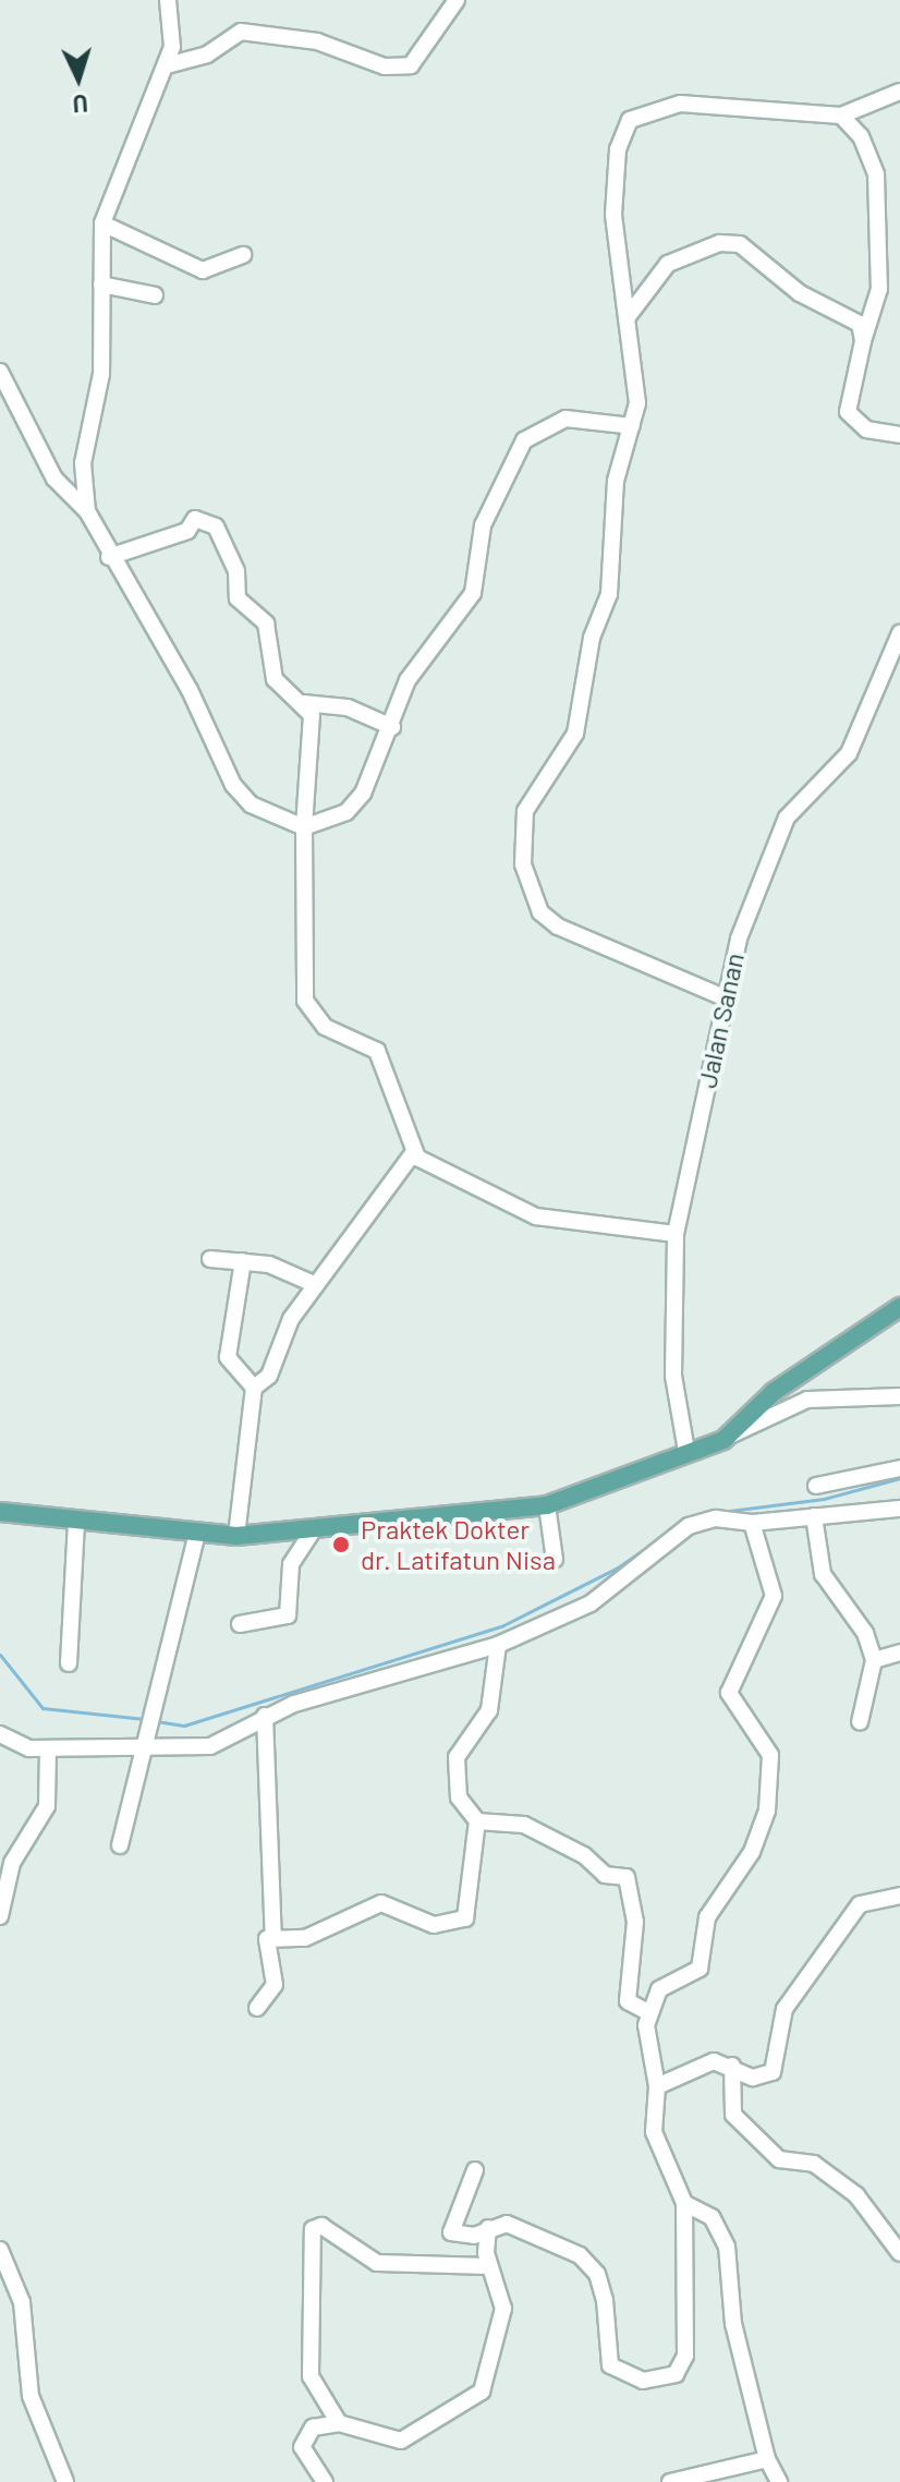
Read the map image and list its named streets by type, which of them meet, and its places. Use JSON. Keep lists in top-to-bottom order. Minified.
{"streets":{"street":["Jalan Sanan"]},"places":["Praktek Dokter dr. Latifatun Nisa"],"north":"bottom"}
